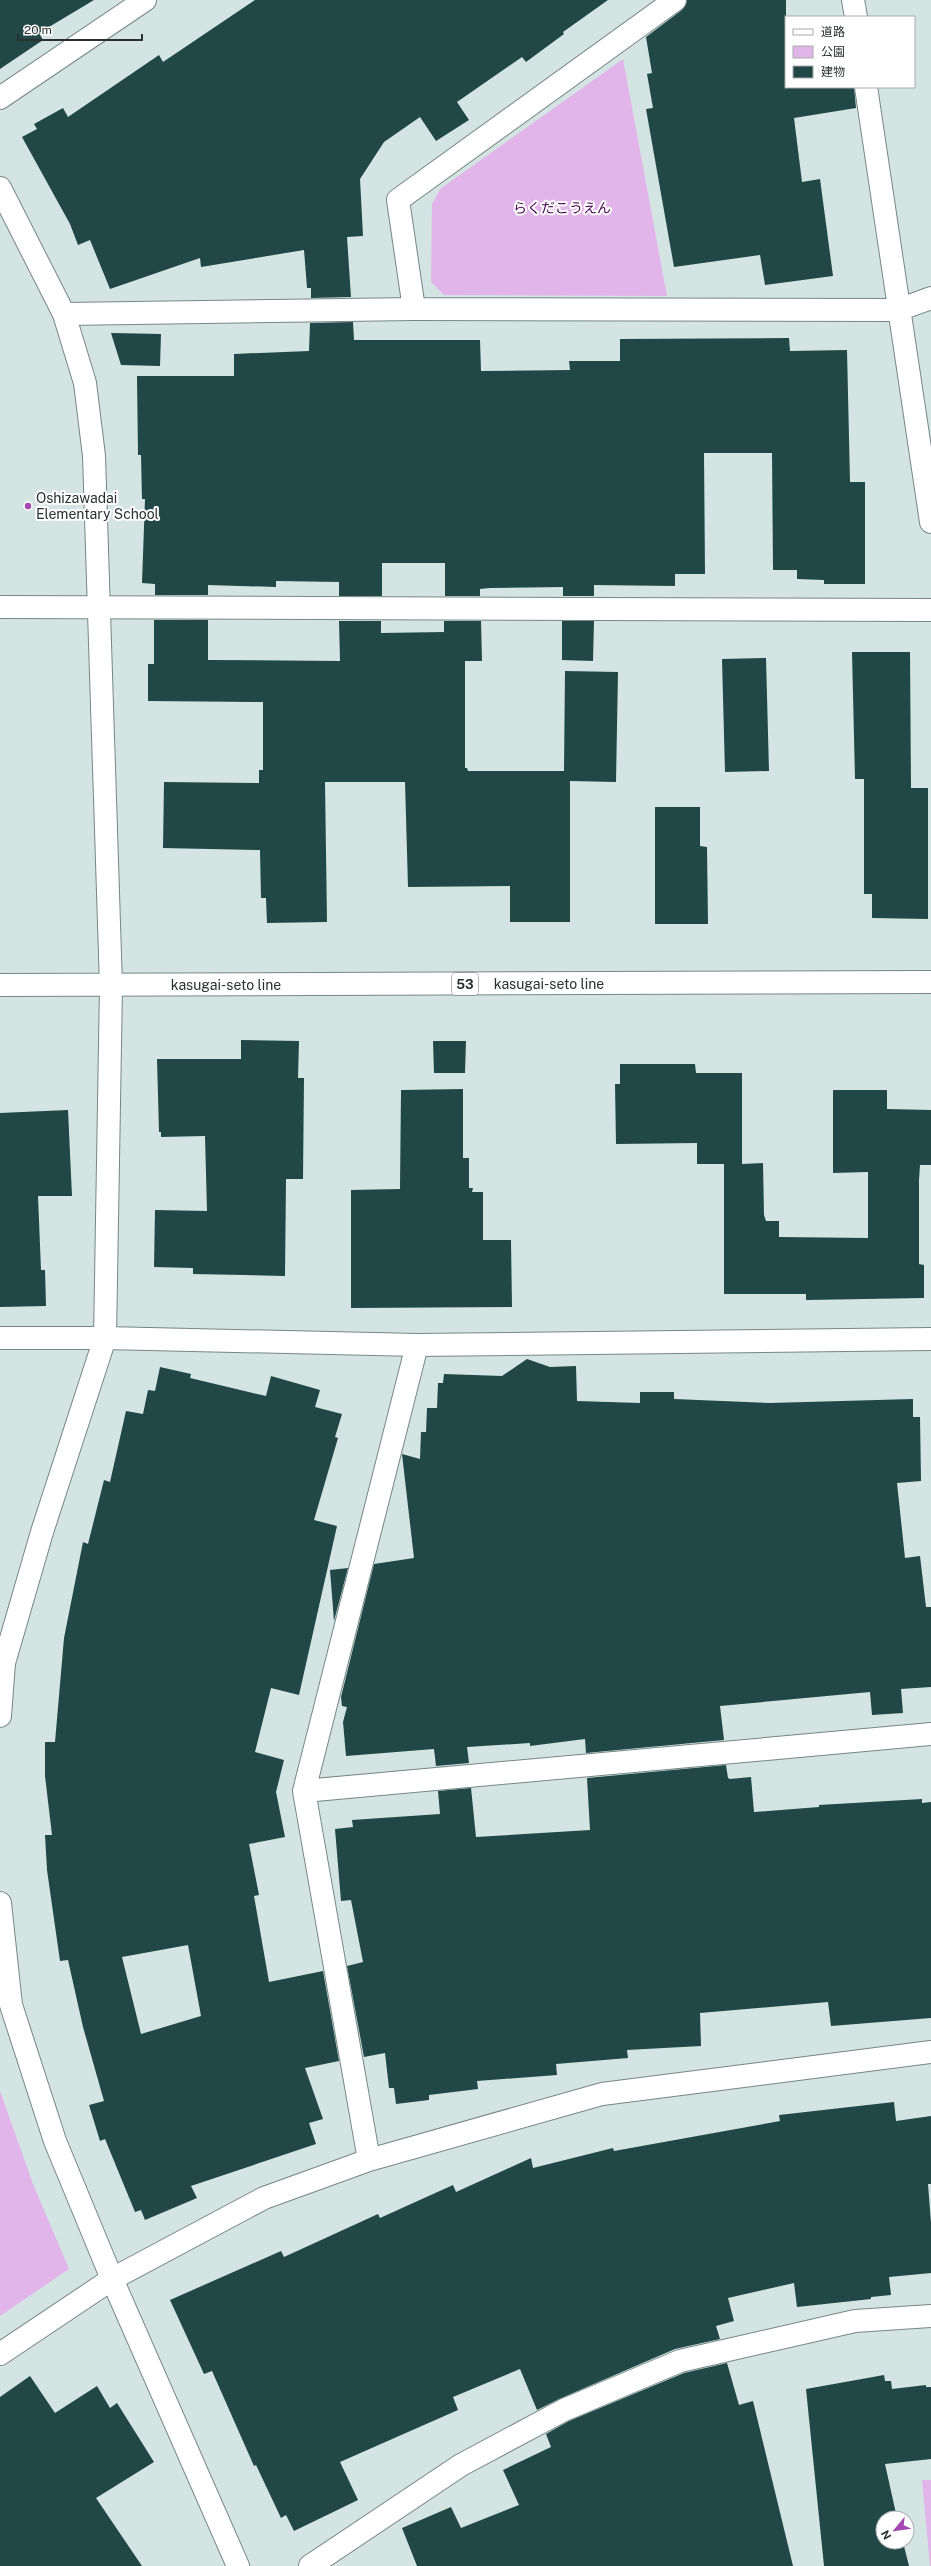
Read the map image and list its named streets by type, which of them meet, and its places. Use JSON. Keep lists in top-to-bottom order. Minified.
{"streets":{"street":["53","kasugai-seto line"]},"parks":["らくだこうえん"],"places":["Oshizawadai Elementary School"],"legend":["道路","公園","建物"],"scale_bar":"20 m","north":"bottom left"}
